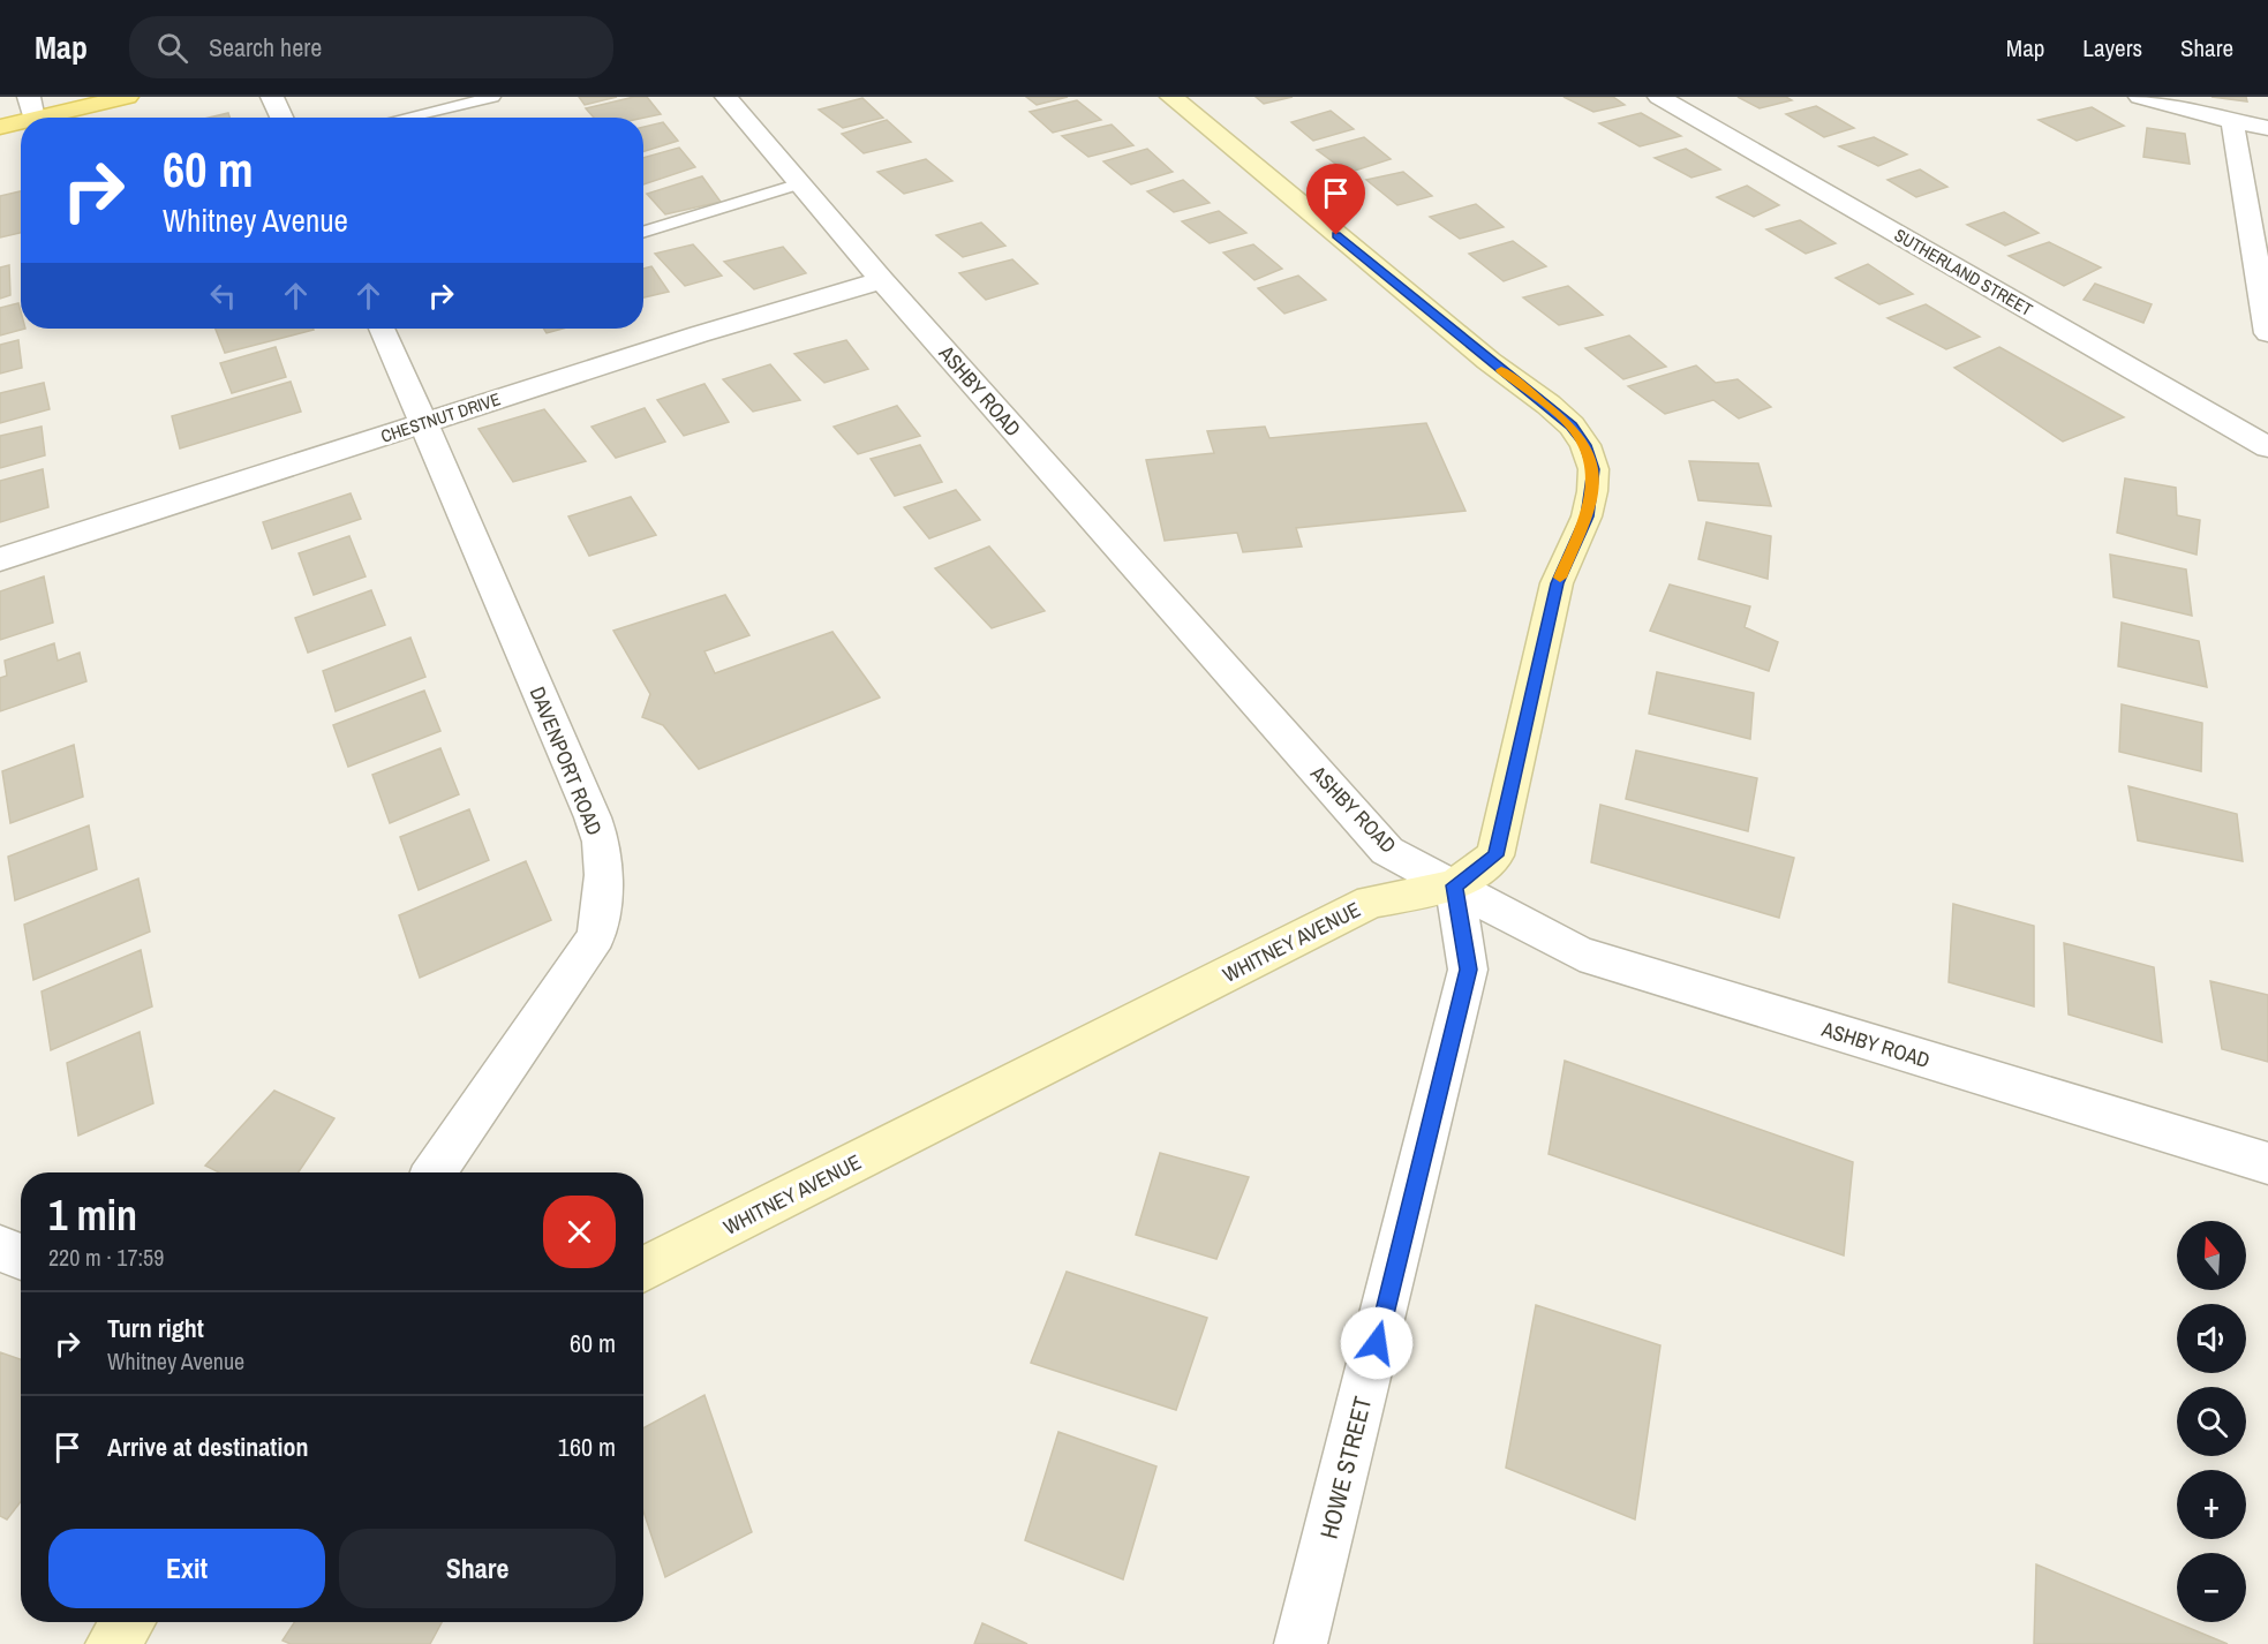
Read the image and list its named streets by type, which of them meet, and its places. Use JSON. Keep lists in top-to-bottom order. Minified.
{"streets":{"street":["SUTHERLAND STREET","ASHBY ROAD","CHESTNUT DRIVE","DAVENPORT ROAD","WHITNEY AVENUE","HOWE STREET"]},"crossings":[["ASHBY ROAD","CHESTNUT DRIVE"],["ASHBY ROAD","WHITNEY AVENUE"],["ASHBY ROAD","HOWE STREET"],["CHESTNUT DRIVE","DAVENPORT ROAD"],["WHITNEY AVENUE","HOWE STREET"]],"north":"top","page":{"header":"Map","search":"Search here","nav":["Map","Layers","Share"],"turn":["60 m","Whitney Avenue"],"heading":["1 min","220 m · 17:59"],"map_buttons":["+","−"],"list":[{"name":"Turn right","note":"Whitney Avenue","value":"60 m"},{"name":"Arrive at destination","value":"160 m"}],"buttons":["Exit","Share"]}}
